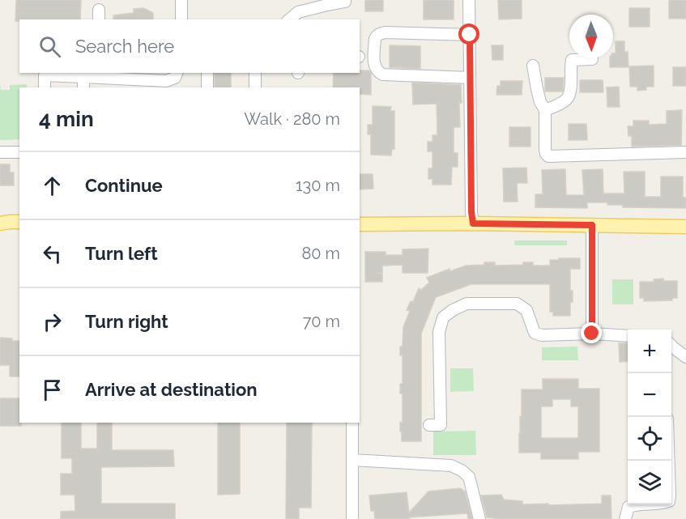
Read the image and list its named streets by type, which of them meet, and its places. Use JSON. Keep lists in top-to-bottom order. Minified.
{"north":"bottom","page":{"search":"Search here","heading":["4 min","Walk · 280 m"],"list":[["Continue","130 m"],["Turn left","80 m"],["Turn right","70 m"],"Arrive at destination"],"map_buttons":["+","−"]}}
